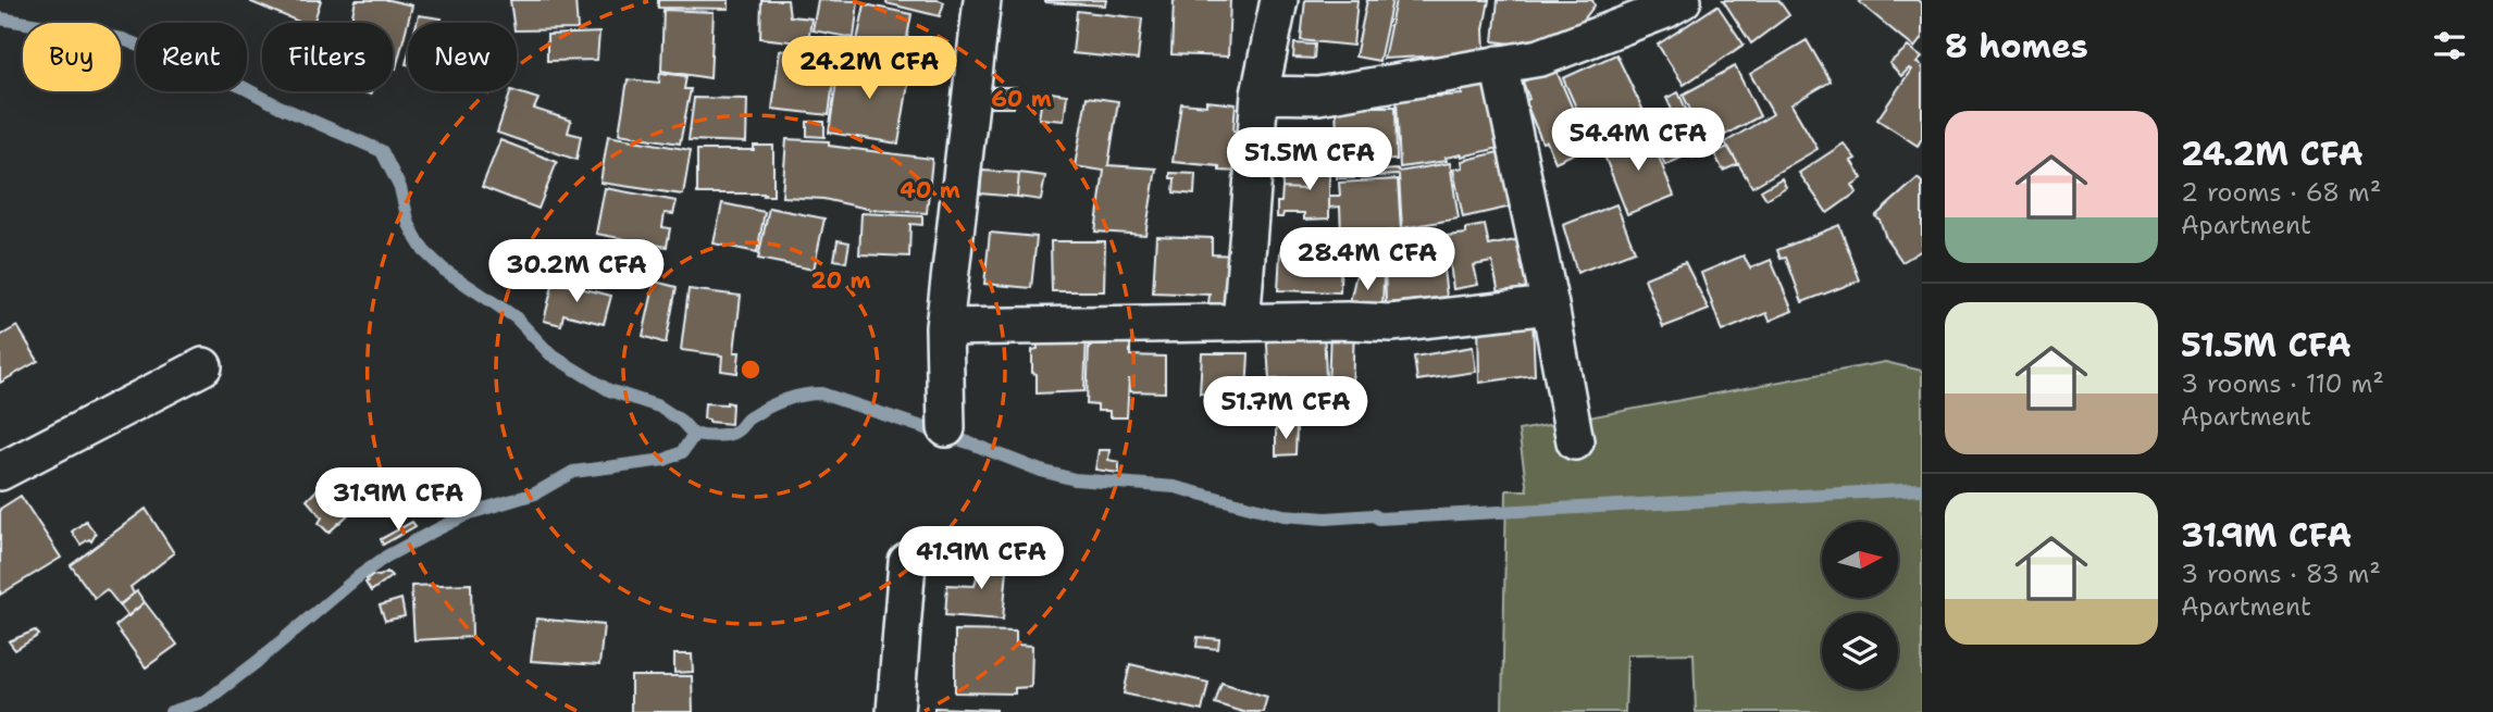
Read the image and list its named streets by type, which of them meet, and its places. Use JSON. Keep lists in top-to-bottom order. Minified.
{"north":"right","page":{"heading":"8 homes","chip":["Buy","Rent","Filters","New"],"price":["24.2M CFA","54.4M CFA","51.5M CFA","28.4M CFA","30.2M CFA","51.7M CFA","31.9M CFA","41.9M CFA"],"list":[{"name":"24.2M CFA","note":"2 rooms · 68 m² · Apartment"},{"name":"51.5M CFA","note":"3 rooms · 110 m² · Apartment"},{"name":"31.9M CFA","note":"3 rooms · 83 m² · Apartment"}]},"rings":["60 m","40 m","20 m"]}
